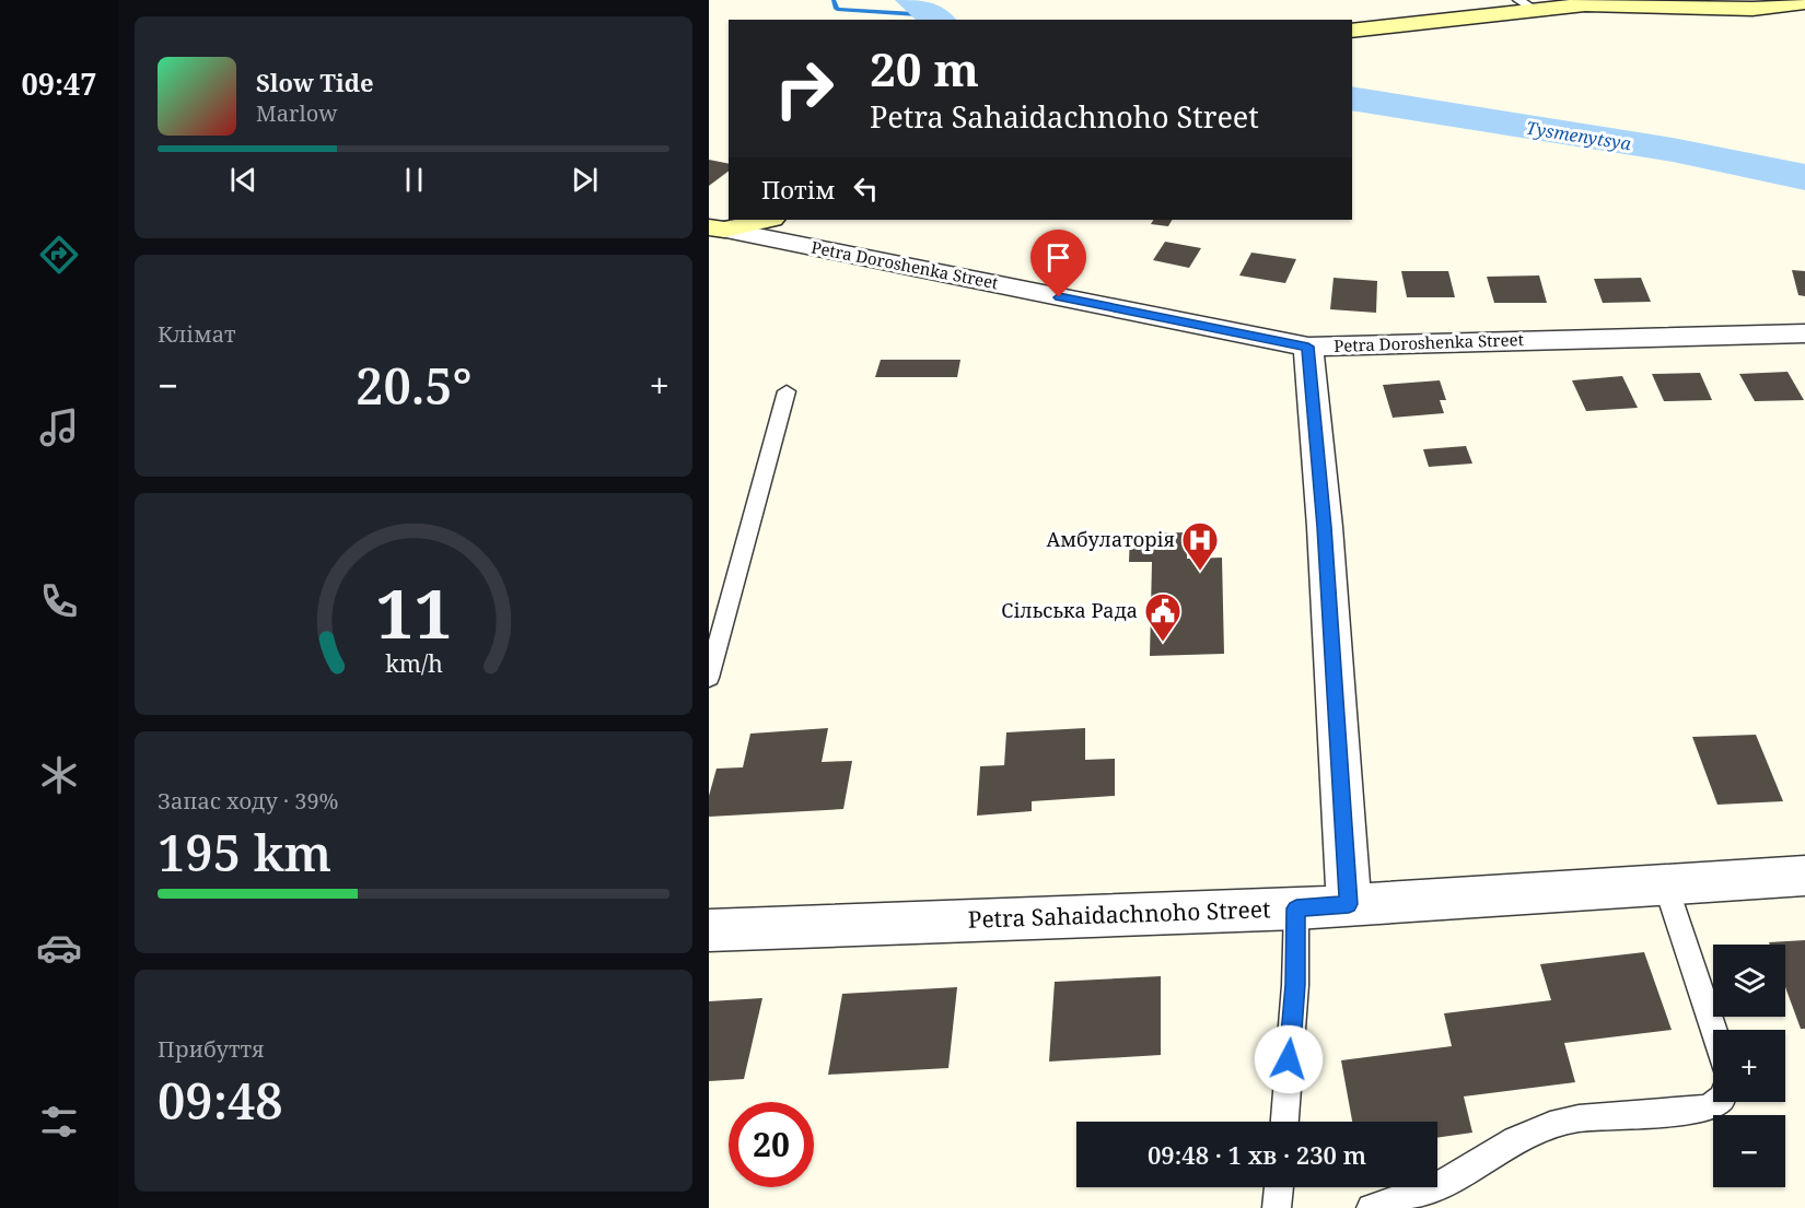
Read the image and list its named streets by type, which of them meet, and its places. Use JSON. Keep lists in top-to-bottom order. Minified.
{"streets":{"street":["Petra Doroshenka Street","Petra Sahaidachnoho Street"]},"water":["Tysmenytsya"],"places":{"hospital":["Амбулаторія"],"public building":["Сільська Рада"]},"page":{"tabs":"09:47","turn":["20 m","Petra Sahaidachnoho Street"],"song":["Slow Tide","Marlow"],"then":"Потім","tile":["Клімат",["Запас ходу · 39%","195 km"],["Прибуття","09:48"]],"heat":["−","20.5°","+"],"map_buttons":["+","−"],"limit":"20","trip":"09:48 · 1 хв · 230 m","gauge":["11","km/h"]}}
